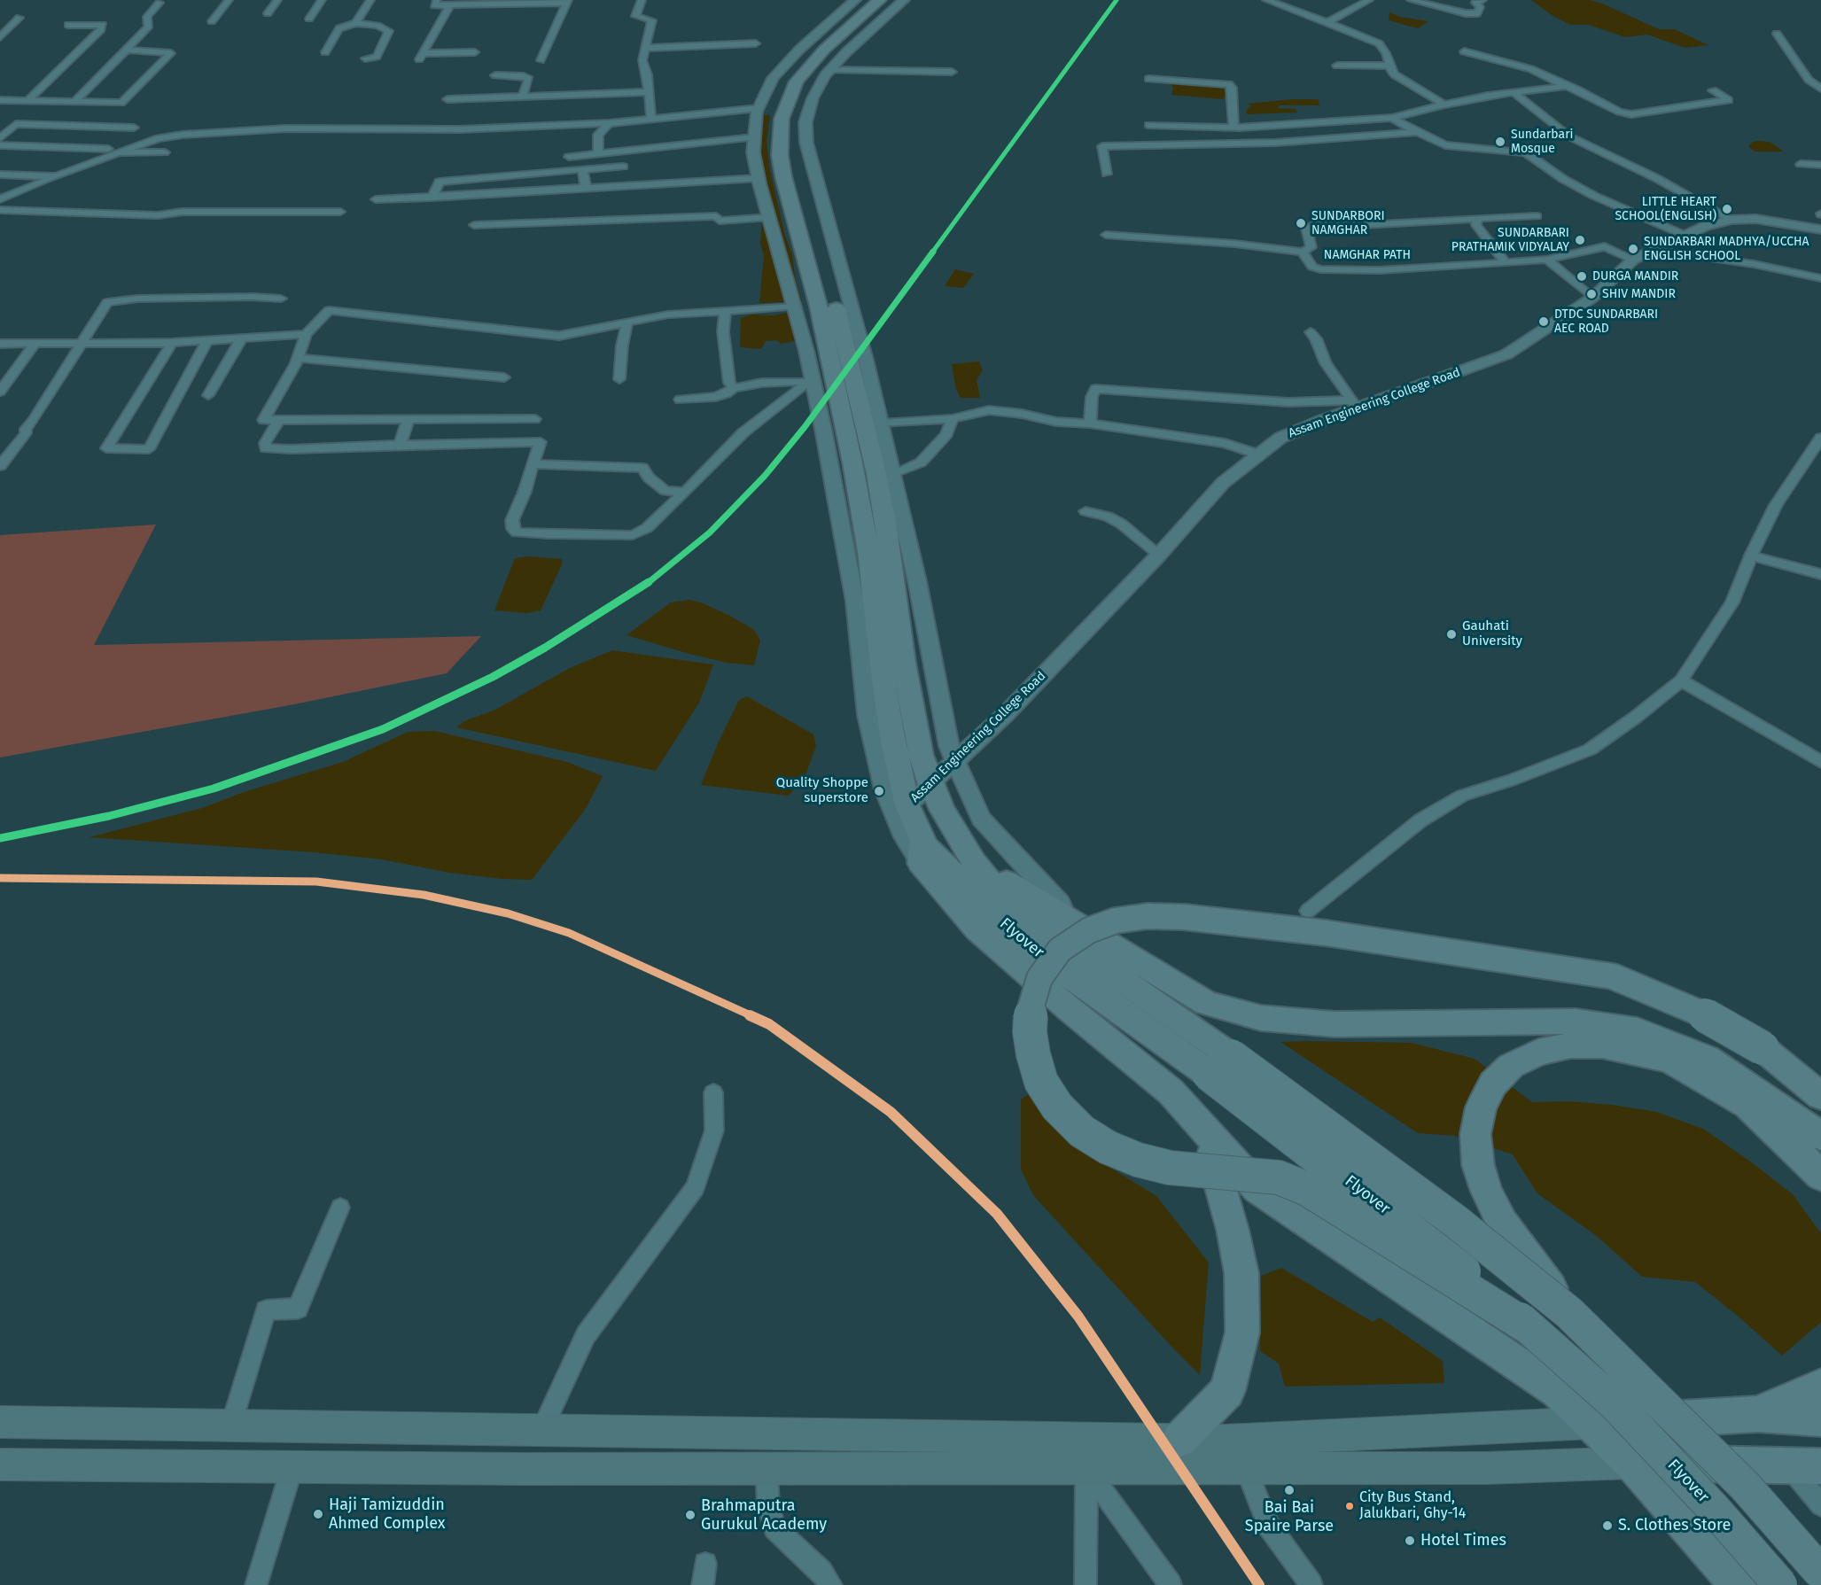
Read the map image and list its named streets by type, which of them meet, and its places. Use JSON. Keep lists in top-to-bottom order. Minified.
{"streets":{"highway":["Flyover"],"street":["NAMGHAR PATH","Assam Engineering College Road"]},"crossings":[["NAMGHAR PATH","Assam Engineering College Road"],["Assam Engineering College Road","Flyover"]],"places":["Sundarbari Mosque","LITTLE HEART SCHOOL(ENGLISH)","SUNDARBORI NAMGHAR","SUNDARBARI PRATHAMIK VIDYALAY","SUNDARBARI MADHYA/UCCHA ENGLISH SCHOOL","DURGA MANDIR","SHIV MANDIR","DTDC SUNDARBARI AEC ROAD","Gauhati University","Quality Shoppe superstore","Bai Bai Spaire Parse","City Bus Stand, Jalukbari, Ghy-14","Haji Tamizuddin Ahmed Complex","Brahmaputra Gurukul Academy","S. Clothes Store","Hotel Times"]}
